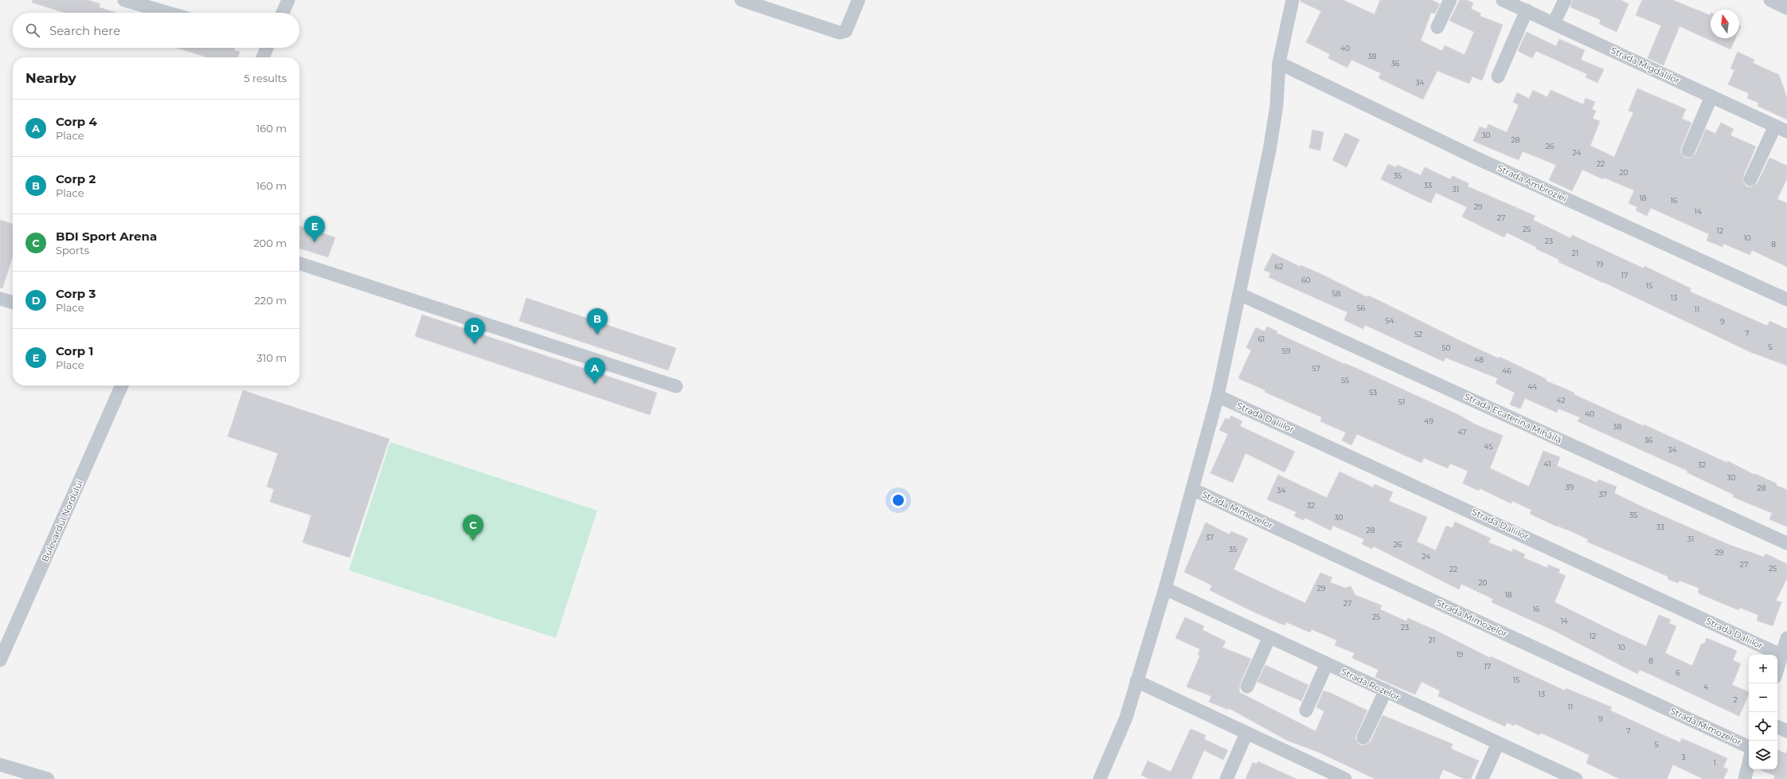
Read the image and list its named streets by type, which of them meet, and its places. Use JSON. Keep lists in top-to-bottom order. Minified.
{"streets":{"street":["Strada Migdalilor","Strada Ambroziei","Strada Daliilor","Strada Ecaterina Mihăilă","Strada Mimozelor","Bulevardul Nordului","Strada Rozelor"]},"house_numbers":["40","38","36","34","30","28","26","24","22","20","35","33","31","18","16","29","14","27","25","12","10","23","8","21","19","62","17","60","15","58","13","56","11","54","9","7","52","61","5","50","59","48","57","46","55","44","53","42","51","40","49","38","47","36","45","34","41","32","30","39","28","34","37","32","35","30","33","28","37","31","26","35","29","24","27","25","22","20","29","18","27","16","25","14","23","12","21","10","19","8","17","6","15","4","13","2","11","9","7","5","3","1"],"north":"top","page":{"search":"Search here","heading":["Nearby","5 results"],"list":[{"mark":"A","name":"Corp 4","note":"Place","value":"160 m"},{"mark":"B","name":"Corp 2","note":"Place","value":"160 m"},{"mark":"C","name":"BDI Sport Arena","note":"Sports","value":"200 m"},{"mark":"D","name":"Corp 3","note":"Place","value":"220 m"},{"mark":"E","name":"Corp 1","note":"Place","value":"310 m"}],"pins":["E","B","D","A","C"],"map_buttons":["+","−"]}}
